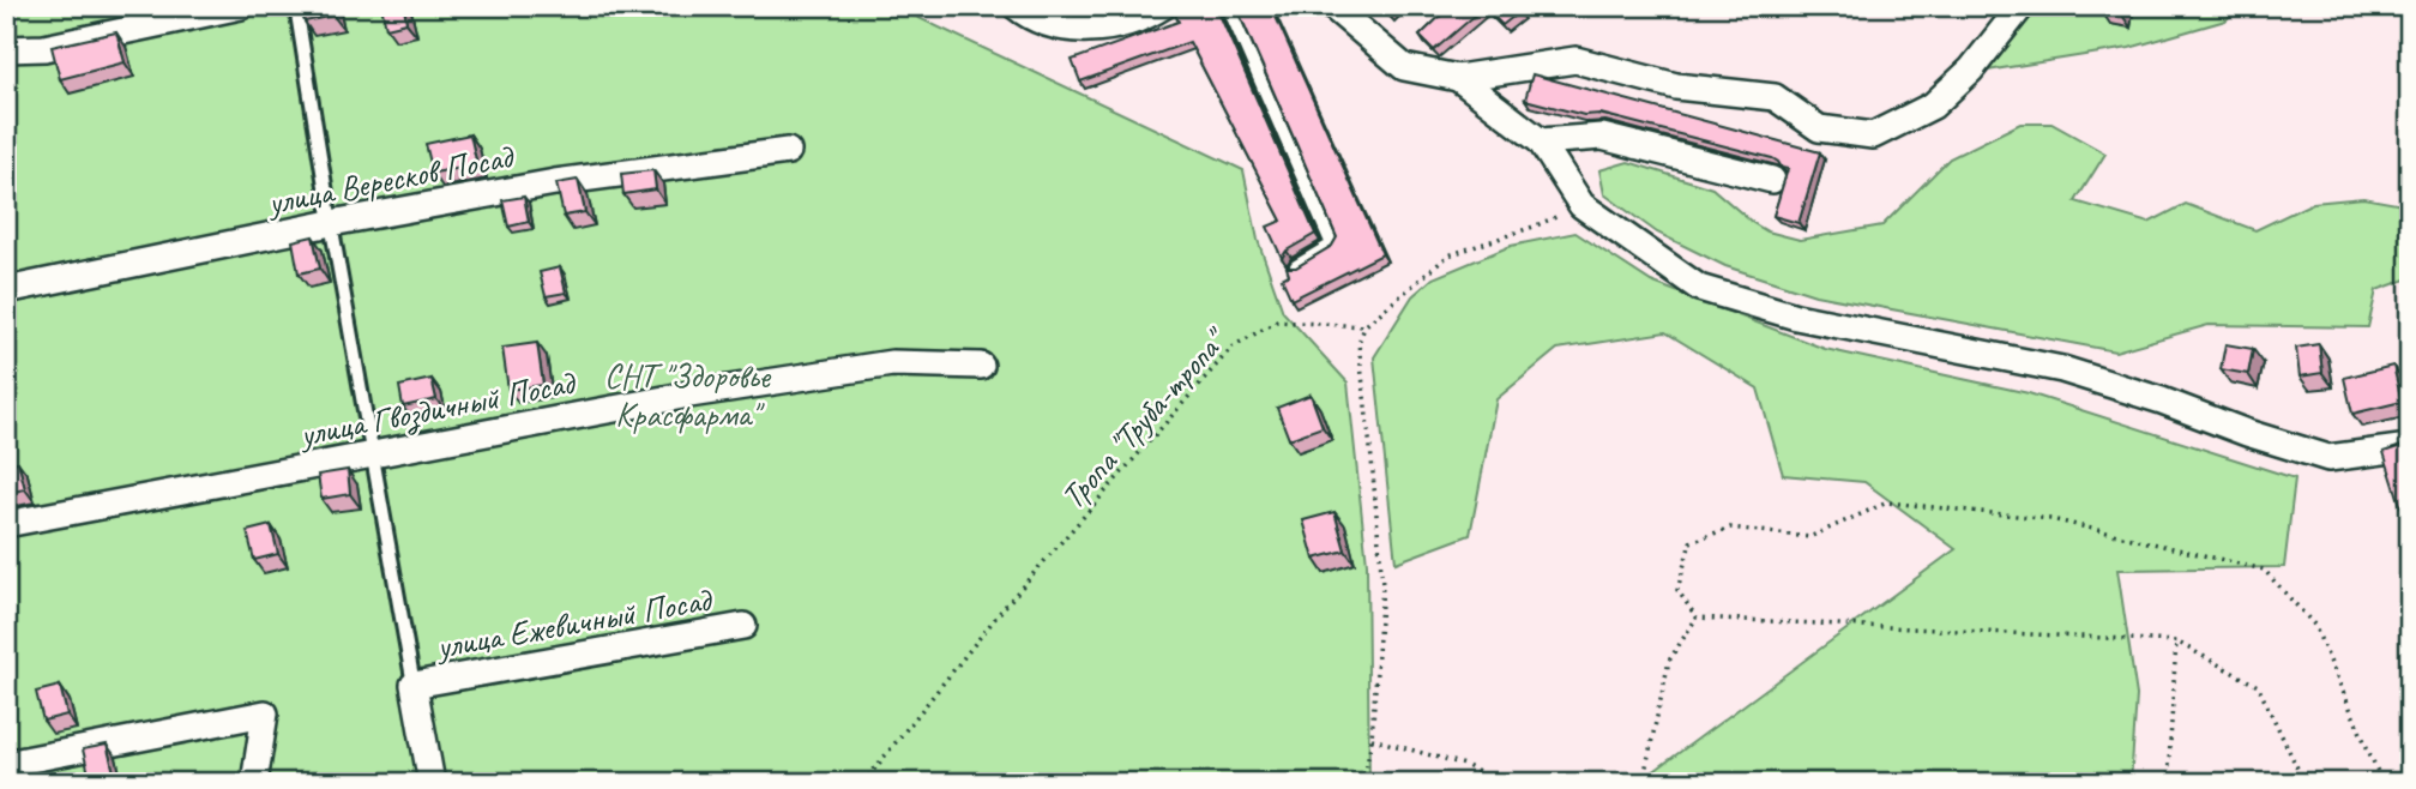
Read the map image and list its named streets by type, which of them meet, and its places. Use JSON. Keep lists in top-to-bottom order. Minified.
{"streets":{"street":["улица Вересков Посад","улица Гвоздичный Посад","улица Ежевичный Посад"],"path":["Тропа \"Труба-тропа\""]},"parks":["СНТ \"Здоровье Красфарма\""]}
